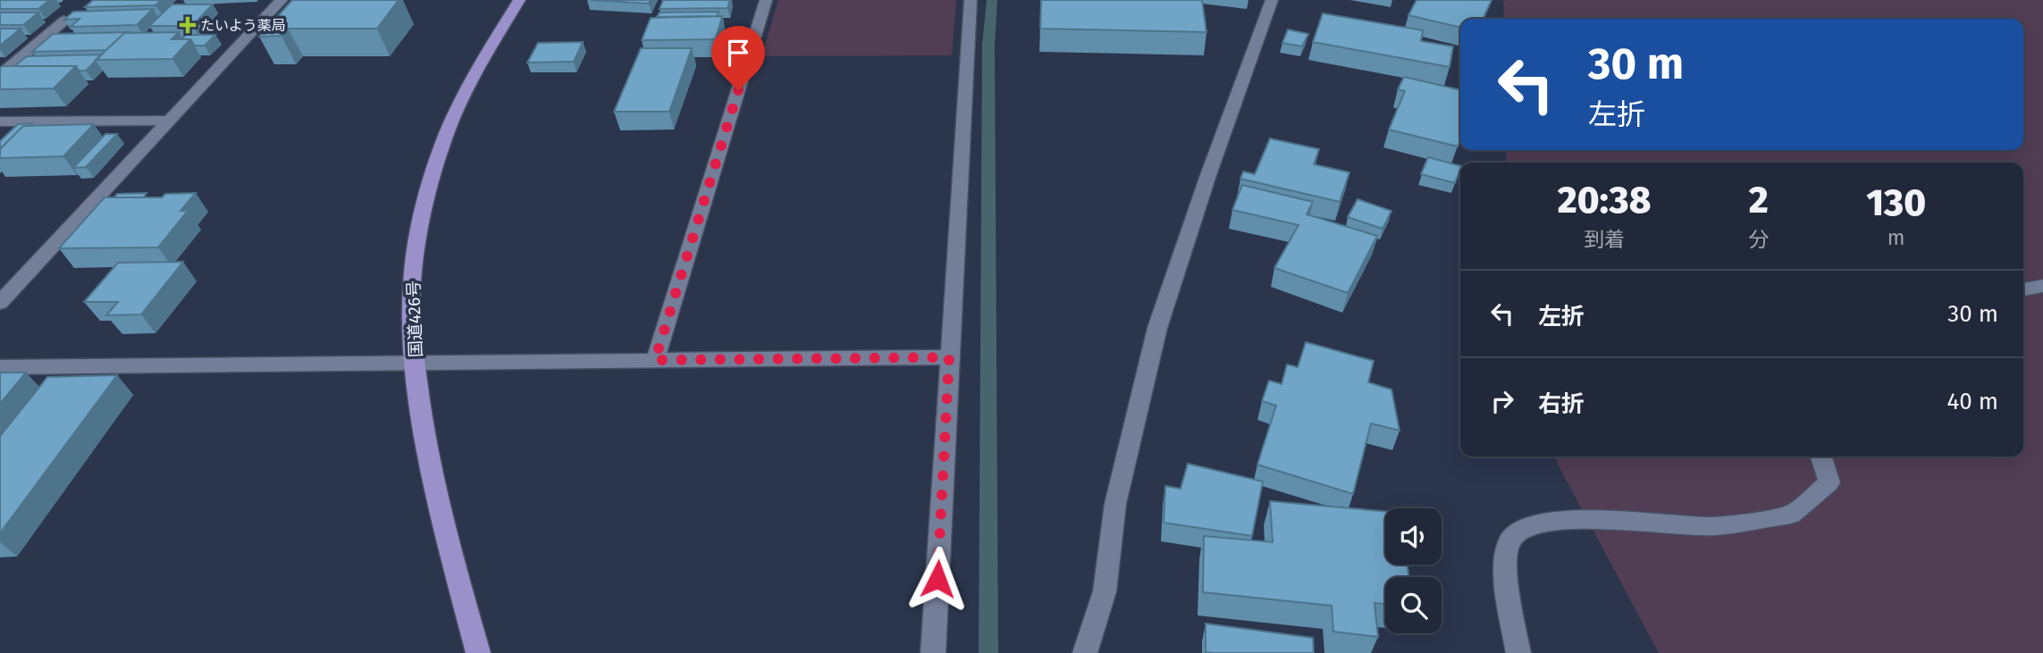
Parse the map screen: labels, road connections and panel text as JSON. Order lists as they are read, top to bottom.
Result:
{
  "streets": {
    "highway": ["国道426号"]
  },
  "places": {
    "health": ["たいよう薬局"]
  },
  "page": {
    "turn": ["30 m", "左折"],
    "eta": [
      "20:38",
      "到着",
      "2",
      "分",
      "130",
      "m"
    ],
    "list": [
      {
        "name": "左折",
        "value": "30 m"
      },
      {
        "name": "右折",
        "value": "40 m"
      }
    ]
  }
}
